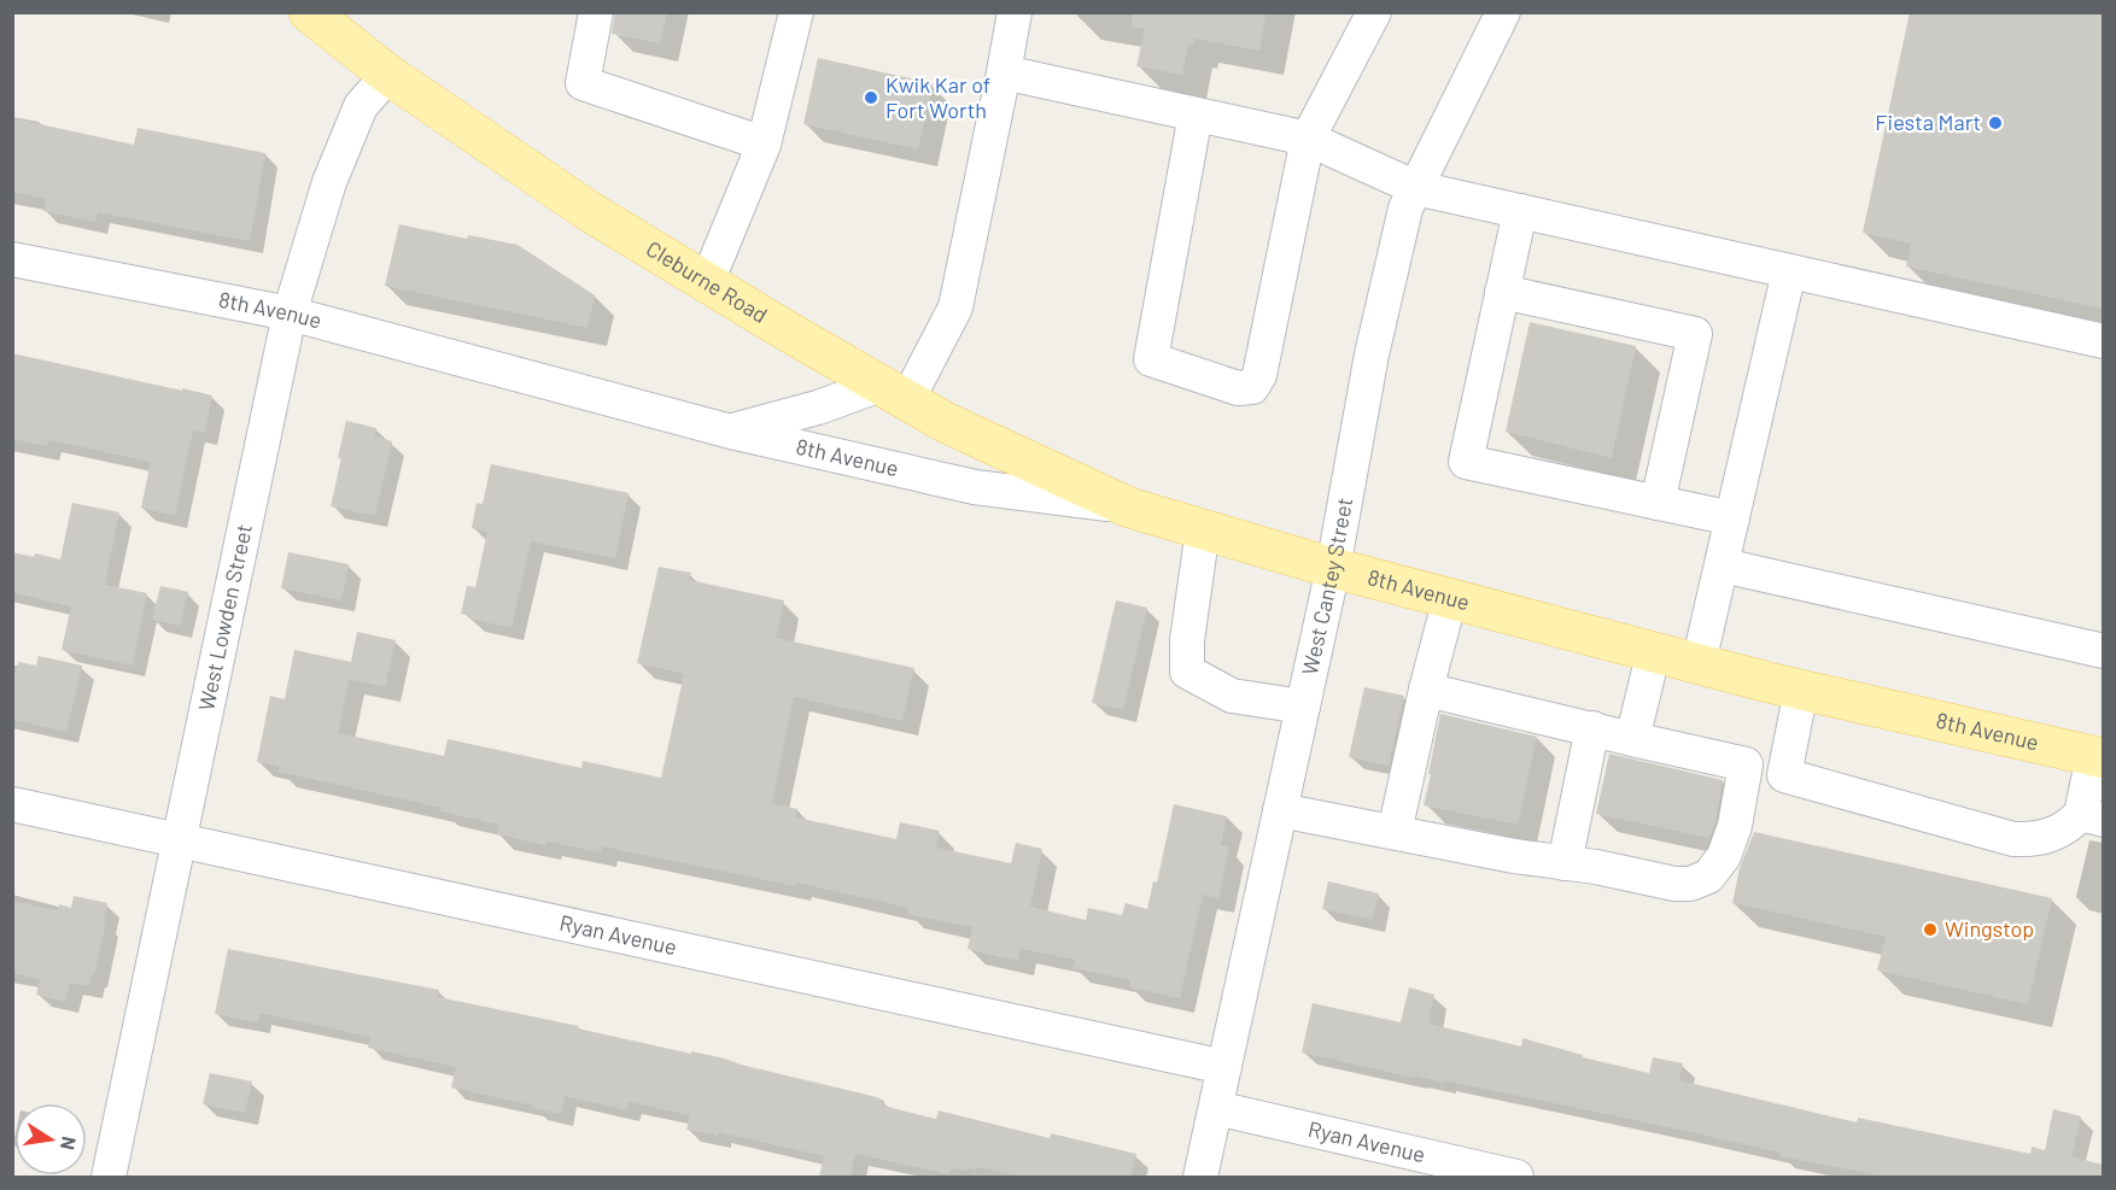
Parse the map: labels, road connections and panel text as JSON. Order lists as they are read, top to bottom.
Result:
{
  "streets": {
    "main road": ["Cleburne Road", "8th Avenue"],
    "street": ["West Cantey Street", "West Lowden Street", "Ryan Avenue"]
  },
  "crossings": [
    ["Cleburne Road", "8th Avenue"],
    ["Cleburne Road", "West Lowden Street"],
    ["8th Avenue", "West Cantey Street"],
    ["8th Avenue", "West Lowden Street"],
    ["West Cantey Street", "Ryan Avenue"],
    ["West Lowden Street", "Ryan Avenue"]
  ],
  "places": ["Kwik Kar of Fort Worth", "Fiesta Mart", "Wingstop"],
  "north": "right"
}
